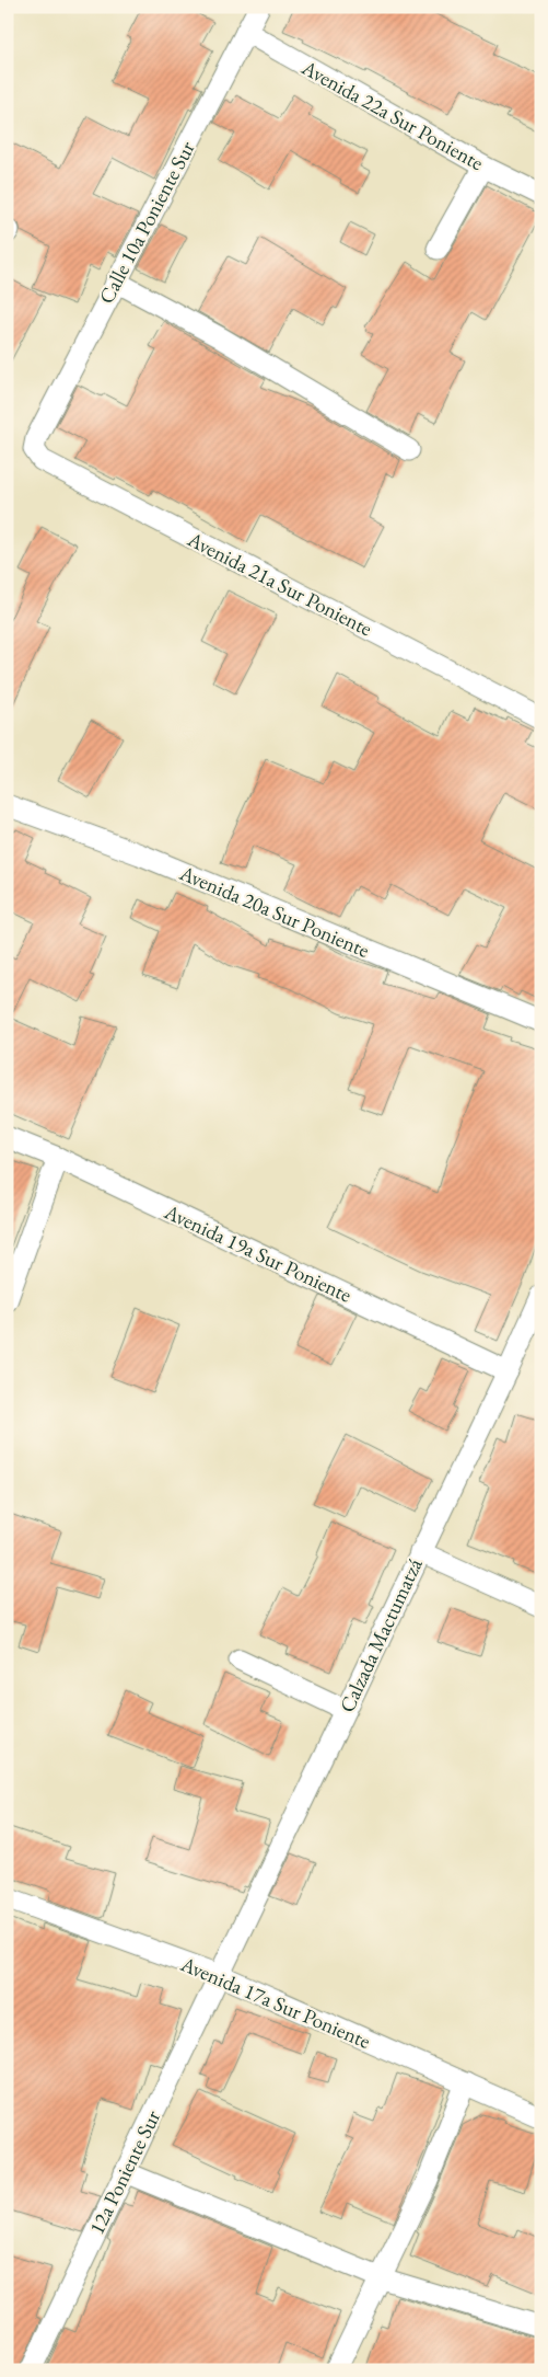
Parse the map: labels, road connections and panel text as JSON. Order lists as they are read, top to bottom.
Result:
{
  "streets": {
    "street": [
      "Avenida 22a Sur Poniente",
      "Calle 10a Poniente Sur",
      "Avenida 21a Sur Poniente",
      "Avenida 20a Sur Poniente",
      "Avenida 19a Sur Poniente",
      "Calzada Mactumatzá",
      "Avenida 17a Sur Poniente",
      "12a Poniente Sur"
    ]
  },
  "crossings": [
    ["Avenida 22a Sur Poniente", "Calle 10a Poniente Sur"],
    ["Calle 10a Poniente Sur", "Avenida 21a Sur Poniente"],
    ["Avenida 19a Sur Poniente", "Calzada Mactumatzá"],
    ["Calzada Mactumatzá", "Avenida 17a Sur Poniente"],
    ["Calzada Mactumatzá", "12a Poniente Sur"],
    ["Avenida 17a Sur Poniente", "12a Poniente Sur"]
  ]
}
